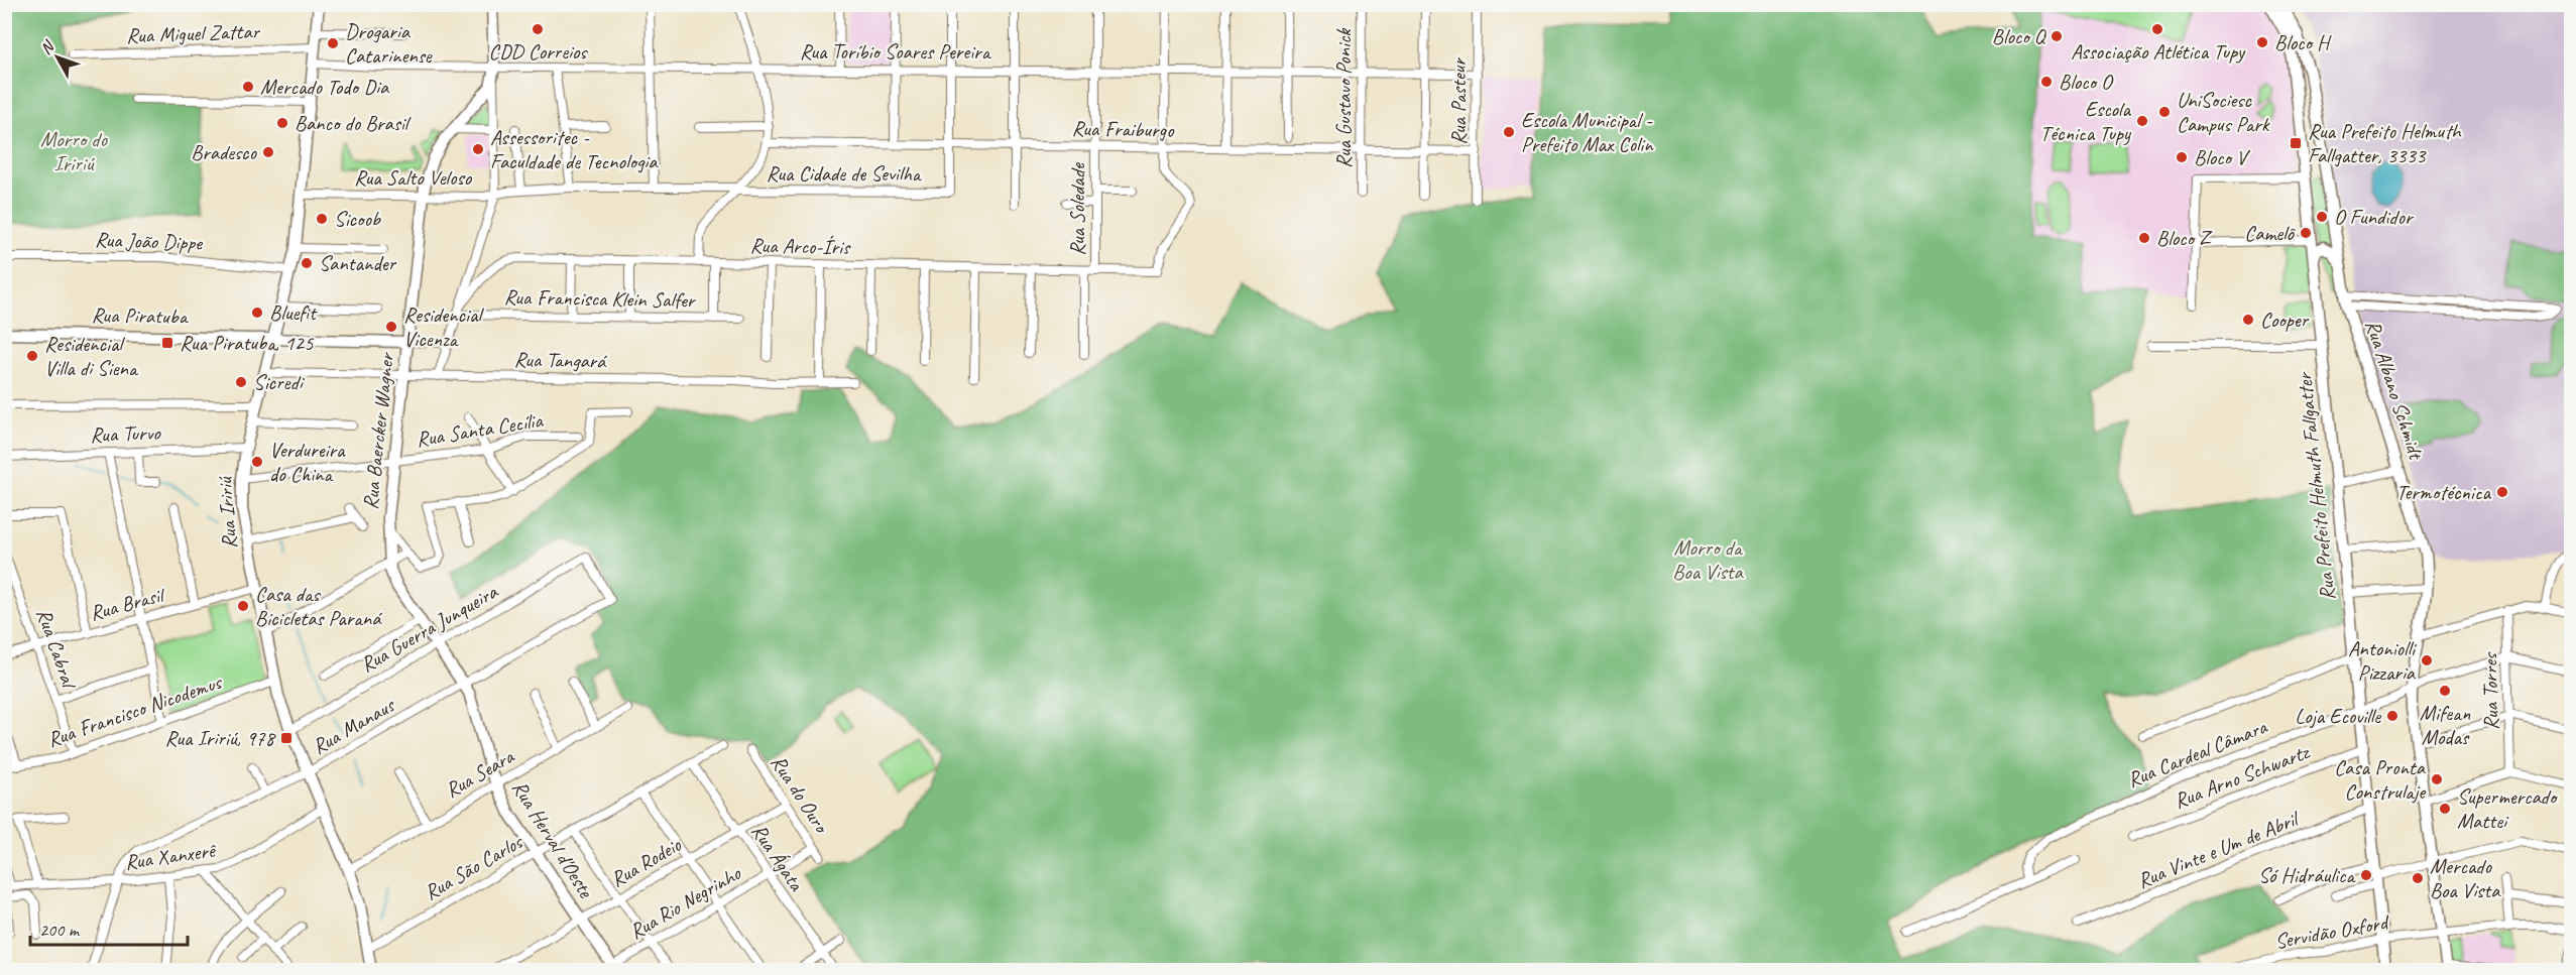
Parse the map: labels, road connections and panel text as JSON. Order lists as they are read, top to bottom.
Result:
{
  "streets": {
    "main road": [
      "Rua Piratuba",
      "Rua Albano Schmidt",
      "Rua Baercker Wagner",
      "Rua Prefeito Helmuth Fallgatter",
      "Rua Iririú",
      "Rua Herval d'Oeste"
    ],
    "street": [
      "Rua Miguel Zattar",
      "Rua Toríbio Soares Pereira",
      "Rua Gustavo Ponick",
      "Rua Pasteur",
      "Rua Fraiburgo",
      "Rua Cidade de Sevilha",
      "Rua Salto Veloso",
      "Rua Soledade",
      "Rua João Dippe",
      "Rua Arco-Íris",
      "Rua Francisca Klein Salfer",
      "Rua Tangará",
      "Rua Santa Cecília",
      "Rua Turvo",
      "Rua Brasil",
      "Rua Guerra Junqueira",
      "Rua Cabral",
      "Rua Torres",
      "Rua Francisco Nicodemus",
      "Rua Manaus",
      "Rua Cardeal Câmara",
      "Rua Seara",
      "Rua Arno Schwartz",
      "Rua do Ouro",
      "Rua Vinte e Um de Abril",
      "Rua Xanxerê",
      "Rua Ágata",
      "Rua Rodeio",
      "Rua São Carlos",
      "Rua Rio Negrinho",
      "Servidão Oxford"
    ]
  },
  "crossings": [
    ["Rua Miguel Zattar", "Rua Iririú"],
    ["Rua Toríbio Soares Pereira", "Rua Gustavo Ponick"],
    ["Rua Toríbio Soares Pereira", "Rua Pasteur"],
    ["Rua Toríbio Soares Pereira", "Rua Soledade"],
    ["Rua Toríbio Soares Pereira", "Rua Iririú"],
    ["Rua Gustavo Ponick", "Rua Fraiburgo"],
    ["Rua Pasteur", "Rua Fraiburgo"],
    ["Rua Fraiburgo", "Rua Cidade de Sevilha"],
    ["Rua Fraiburgo", "Rua Soledade"],
    ["Rua Fraiburgo", "Rua Arco-Íris"],
    ["Rua Cidade de Sevilha", "Rua Salto Veloso"],
    ["Rua Salto Veloso", "Rua Baercker Wagner"],
    ["Rua Salto Veloso", "Rua Iririú"],
    ["Rua Soledade", "Rua Arco-Íris"],
    ["Rua João Dippe", "Rua Iririú"],
    ["Rua Piratuba", "Rua Baercker Wagner"],
    ["Rua Piratuba", "Rua Iririú"],
    ["Rua Tangará", "Rua Baercker Wagner"],
    ["Rua Tangará", "Rua Iririú"],
    ["Rua Albano Schmidt", "Rua Cardeal Câmara"],
    ["Rua Albano Schmidt", "Servidão Oxford"],
    ["Rua Santa Cecília", "Rua Baercker Wagner"],
    ["Rua Santa Cecília", "Rua Iririú"],
    ["Rua Baercker Wagner", "Rua Herval d'Oeste"],
    ["Rua Turvo", "Rua Iririú"],
    ["Rua Prefeito Helmuth Fallgatter", "Rua Cardeal Câmara"],
    ["Rua Prefeito Helmuth Fallgatter", "Rua Arno Schwartz"],
    ["Rua Prefeito Helmuth Fallgatter", "Rua Vinte e Um de Abril"],
    ["Rua Prefeito Helmuth Fallgatter", "Servidão Oxford"],
    ["Rua Iririú", "Rua Brasil"],
    ["Rua Iririú", "Rua Guerra Junqueira"],
    ["Rua Iririú", "Rua Francisco Nicodemus"],
    ["Rua Iririú", "Rua Manaus"],
    ["Rua Iririú", "Rua Seara"],
    ["Rua Iririú", "Rua Xanxerê"],
    ["Rua Iririú", "Rua São Carlos"],
    ["Rua Brasil", "Rua Cabral"],
    ["Rua Guerra Junqueira", "Rua Manaus"],
    ["Rua Guerra Junqueira", "Rua Herval d'Oeste"],
    ["Rua Cabral", "Rua Francisco Nicodemus"],
    ["Rua Torres", "Rua Cardeal Câmara"],
    ["Rua Manaus", "Rua Herval d'Oeste"],
    ["Rua Manaus", "Rua Xanxerê"],
    ["Rua Seara", "Rua Herval d'Oeste"],
    ["Rua do Ouro", "Rua Rodeio"],
    ["Rua do Ouro", "Rua Rio Negrinho"],
    ["Rua Herval d'Oeste", "Rua Rodeio"],
    ["Rua Herval d'Oeste", "Rua São Carlos"],
    ["Rua Herval d'Oeste", "Rua Rio Negrinho"],
    ["Rua Ágata", "Rua Rodeio"],
    ["Rua Ágata", "Rua São Carlos"],
    ["Rua Ágata", "Rua Rio Negrinho"]
  ],
  "parks": ["Morro do Iririú", "Morro da Boa Vista"],
  "places": {
    "other": [
      "CDD Correios",
      "Associação Atlética Tupy",
      "Bloco Q",
      "Bloco H",
      "Drogaria Catarinense",
      "Bloco O",
      "Mercado Todo Dia",
      "UniSociesc Campus Park",
      "Escola Técnica Tupy",
      "Banco do Brasil",
      "Escola Municipal - Prefeito Max Colin",
      "Assessoritec - Faculdade de Tecnologia",
      "Bradesco",
      "Bloco V",
      "O Fundidor",
      "Sicoob",
      "Camelô",
      "Bloco Z",
      "Santander",
      "Bluefit",
      "Cooper",
      "Residencial Vicenza",
      "Residencial Villa di Siena",
      "Sicredi",
      "Verdureira do China",
      "Termotécnica",
      "Casa das Bicicletas Paraná",
      "Antoniolli Pizzaria",
      "Mifean Modas",
      "Loja Ecoville",
      "Casa Pronta Construlaje",
      "Supermercado Mattei",
      "Só Hidráulica",
      "Mercado Boa Vista"
    ],
    "transit": ["Rua Prefeito Helmuth Fallgatter, 3333", "Rua Piratuba, 125", "Rua Iririú, 978"]
  },
  "scale_bar": "200 m",
  "north": "top left"
}
